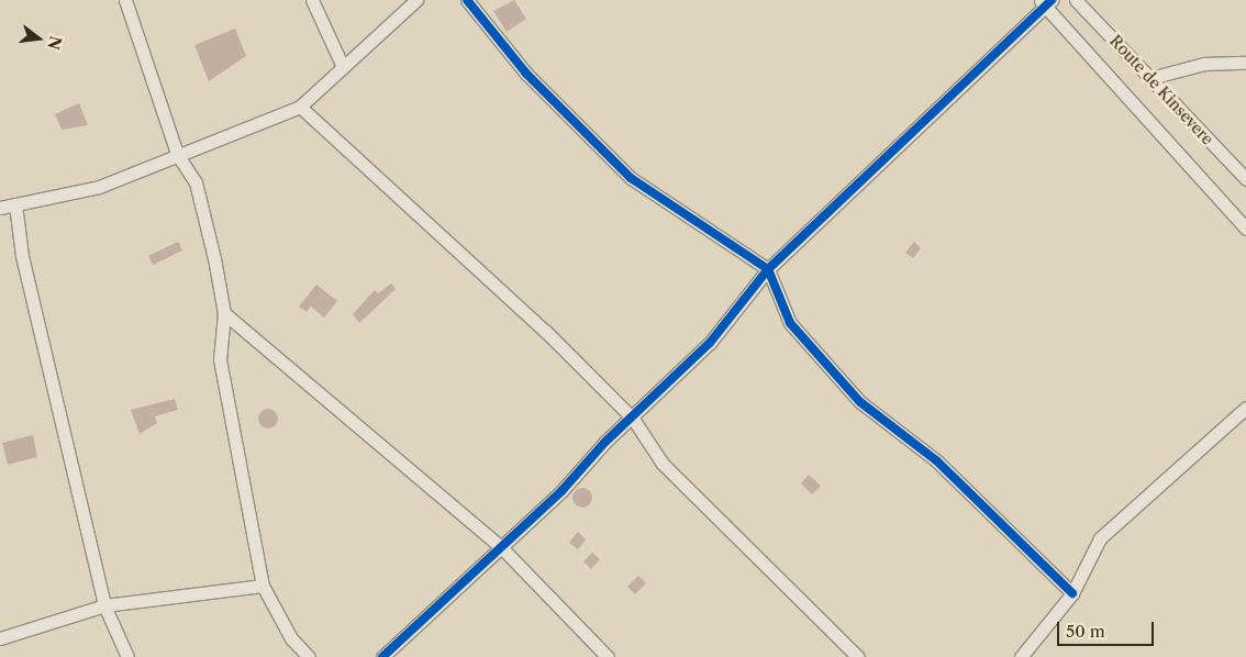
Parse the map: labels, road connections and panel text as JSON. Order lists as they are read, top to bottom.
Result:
{
  "streets": {
    "street": ["Route de Kinsevere"]
  },
  "scale_bar": "50 m",
  "north": "right"
}
